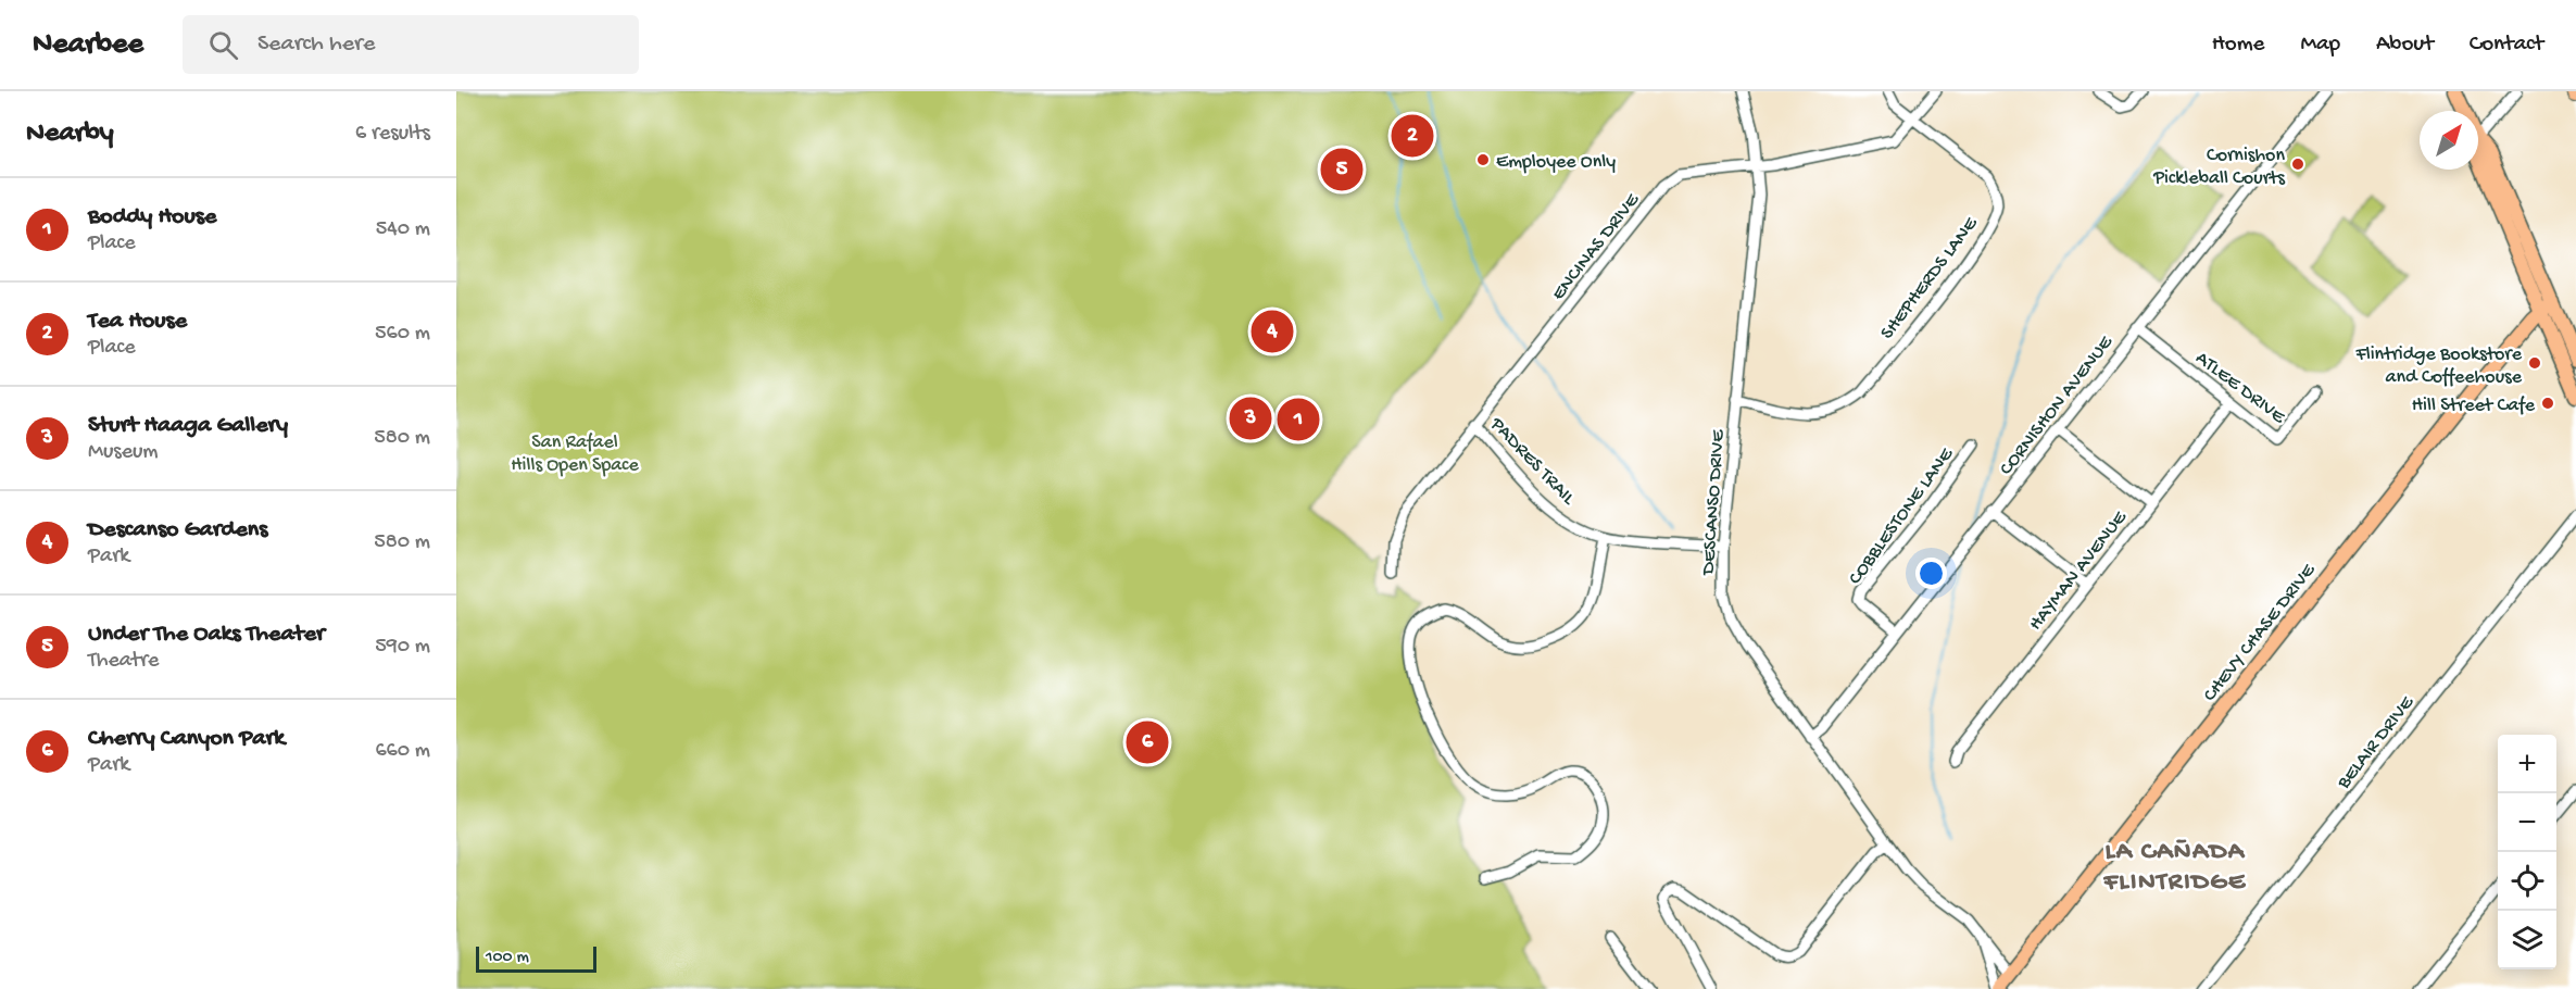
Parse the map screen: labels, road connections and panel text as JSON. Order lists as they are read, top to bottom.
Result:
{
  "streets": {
    "main road": ["CHEVY CHASE DRIVE"],
    "street": [
      "ENCINAS DRIVE",
      "SHEPHERDS LANE",
      "ATLEE DRIVE",
      "CORNISHON AVENUE",
      "PADRES TRAIL",
      "DESCANSO DRIVE",
      "COBBLESTONE LANE",
      "HAYMAN AVENUE",
      "BELAIR DRIVE"
    ]
  },
  "crossings": [
    ["ENCINAS DRIVE", "SHEPHERDS LANE"],
    ["ENCINAS DRIVE", "PADRES TRAIL"],
    ["ENCINAS DRIVE", "DESCANSO DRIVE"],
    ["SHEPHERDS LANE", "DESCANSO DRIVE"],
    ["ATLEE DRIVE", "CORNISHON AVENUE"],
    ["ATLEE DRIVE", "HAYMAN AVENUE"],
    ["CORNISHON AVENUE", "DESCANSO DRIVE"],
    ["CORNISHON AVENUE", "COBBLESTONE LANE"],
    ["PADRES TRAIL", "DESCANSO DRIVE"],
    ["DESCANSO DRIVE", "CHEVY CHASE DRIVE"]
  ],
  "districts": ["LA CAÑADA FLINTRIDGE"],
  "parks": ["San Rafael Hills Open Space"],
  "places": [
    "Employee Only",
    "Cornishon Pickleball Courts",
    "Flintridge Bookstore and Coffeehouse",
    "Hill Street Cafe"
  ],
  "scale_bar": "100 m",
  "north": "top right",
  "page": {
    "header": "Nearbee",
    "search": "Search here",
    "nav": [
      "Home",
      "Map",
      "About",
      "Contact"
    ],
    "heading": ["Nearby", "6 results"],
    "pins": [
      "2",
      "5",
      "4",
      "3",
      "1",
      "6"
    ],
    "list": [
      {
        "mark": "1",
        "name": "Boddy House",
        "note": "Place",
        "value": "540 m"
      },
      {
        "mark": "2",
        "name": "Tea House",
        "note": "Place",
        "value": "560 m"
      },
      {
        "mark": "3",
        "name": "Sturt Haaga Gallery",
        "note": "Museum",
        "value": "580 m"
      },
      {
        "mark": "4",
        "name": "Descanso Gardens",
        "note": "Park",
        "value": "580 m"
      },
      {
        "mark": "5",
        "name": "Under The Oaks Theater",
        "note": "Theatre",
        "value": "590 m"
      },
      {
        "mark": "6",
        "name": "Cherry Canyon Park",
        "note": "Park",
        "value": "660 m"
      }
    ],
    "map_buttons": ["+", "−"],
    "scale": "100 m"
  }
}
